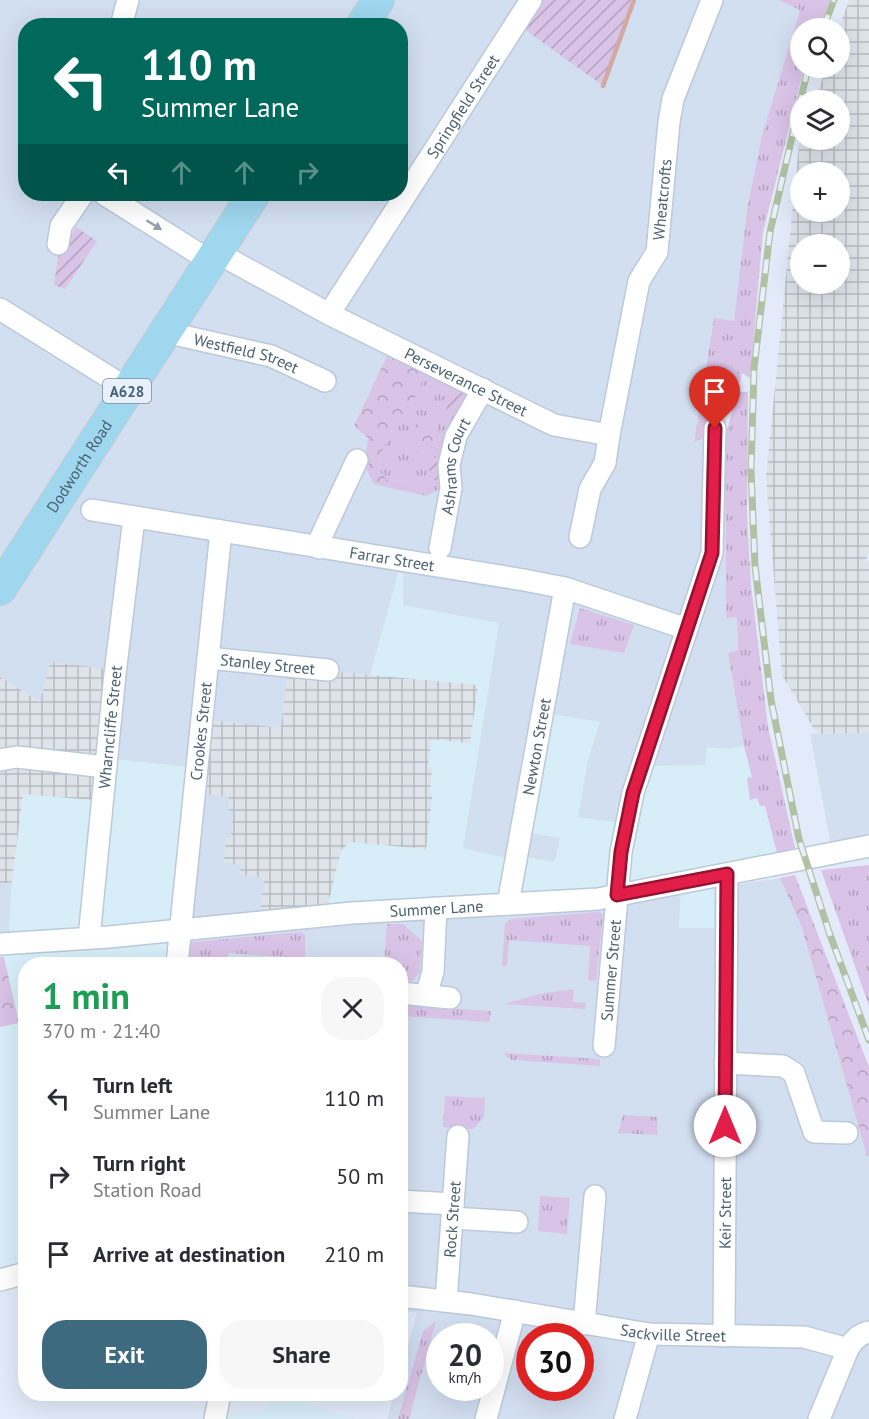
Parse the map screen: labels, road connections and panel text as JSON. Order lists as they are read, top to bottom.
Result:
{
  "streets": {
    "highway": ["A628", "Dodworth Road"],
    "street": [
      "Springfield Street",
      "Wheatcrofts",
      "Westfield Street",
      "Perseverance Street",
      "Ashrams Court",
      "Farrar Street",
      "Stanley Street",
      "Wharncliffe Street",
      "Crookes Street",
      "Newton Street",
      "Summer Lane",
      "Summer Street",
      "Keir Street",
      "Rock Street",
      "Sackville Street"
    ]
  },
  "crossings": [
    ["Springfield Street", "Perseverance Street"],
    ["Wheatcrofts", "Perseverance Street"],
    ["Westfield Street", "Dodworth Road"],
    ["Perseverance Street", "Ashrams Court"],
    ["Farrar Street", "Wharncliffe Street"],
    ["Farrar Street", "Crookes Street"],
    ["Farrar Street", "Newton Street"],
    ["Farrar Street", "Summer Street"],
    ["Stanley Street", "Crookes Street"],
    ["Wharncliffe Street", "Summer Lane"],
    ["Crookes Street", "Summer Lane"],
    ["Newton Street", "Summer Lane"],
    ["Summer Lane", "Summer Street"],
    ["Summer Lane", "Keir Street"],
    ["Keir Street", "Sackville Street"],
    ["Rock Street", "Sackville Street"]
  ],
  "page": {
    "map_buttons": ["+", "−"],
    "turn": ["110 m", "Summer Lane"],
    "heading": ["1 min", "370 m · 21:40"],
    "list": [
      {
        "name": "Turn left",
        "note": "Summer Lane",
        "value": "110 m"
      },
      {
        "name": "Turn right",
        "note": "Station Road",
        "value": "50 m"
      },
      {
        "name": "Arrive at destination",
        "value": "210 m"
      }
    ],
    "buttons": ["Exit", "Share"],
    "speed": "20 km/h",
    "limit": "30"
  }
}
